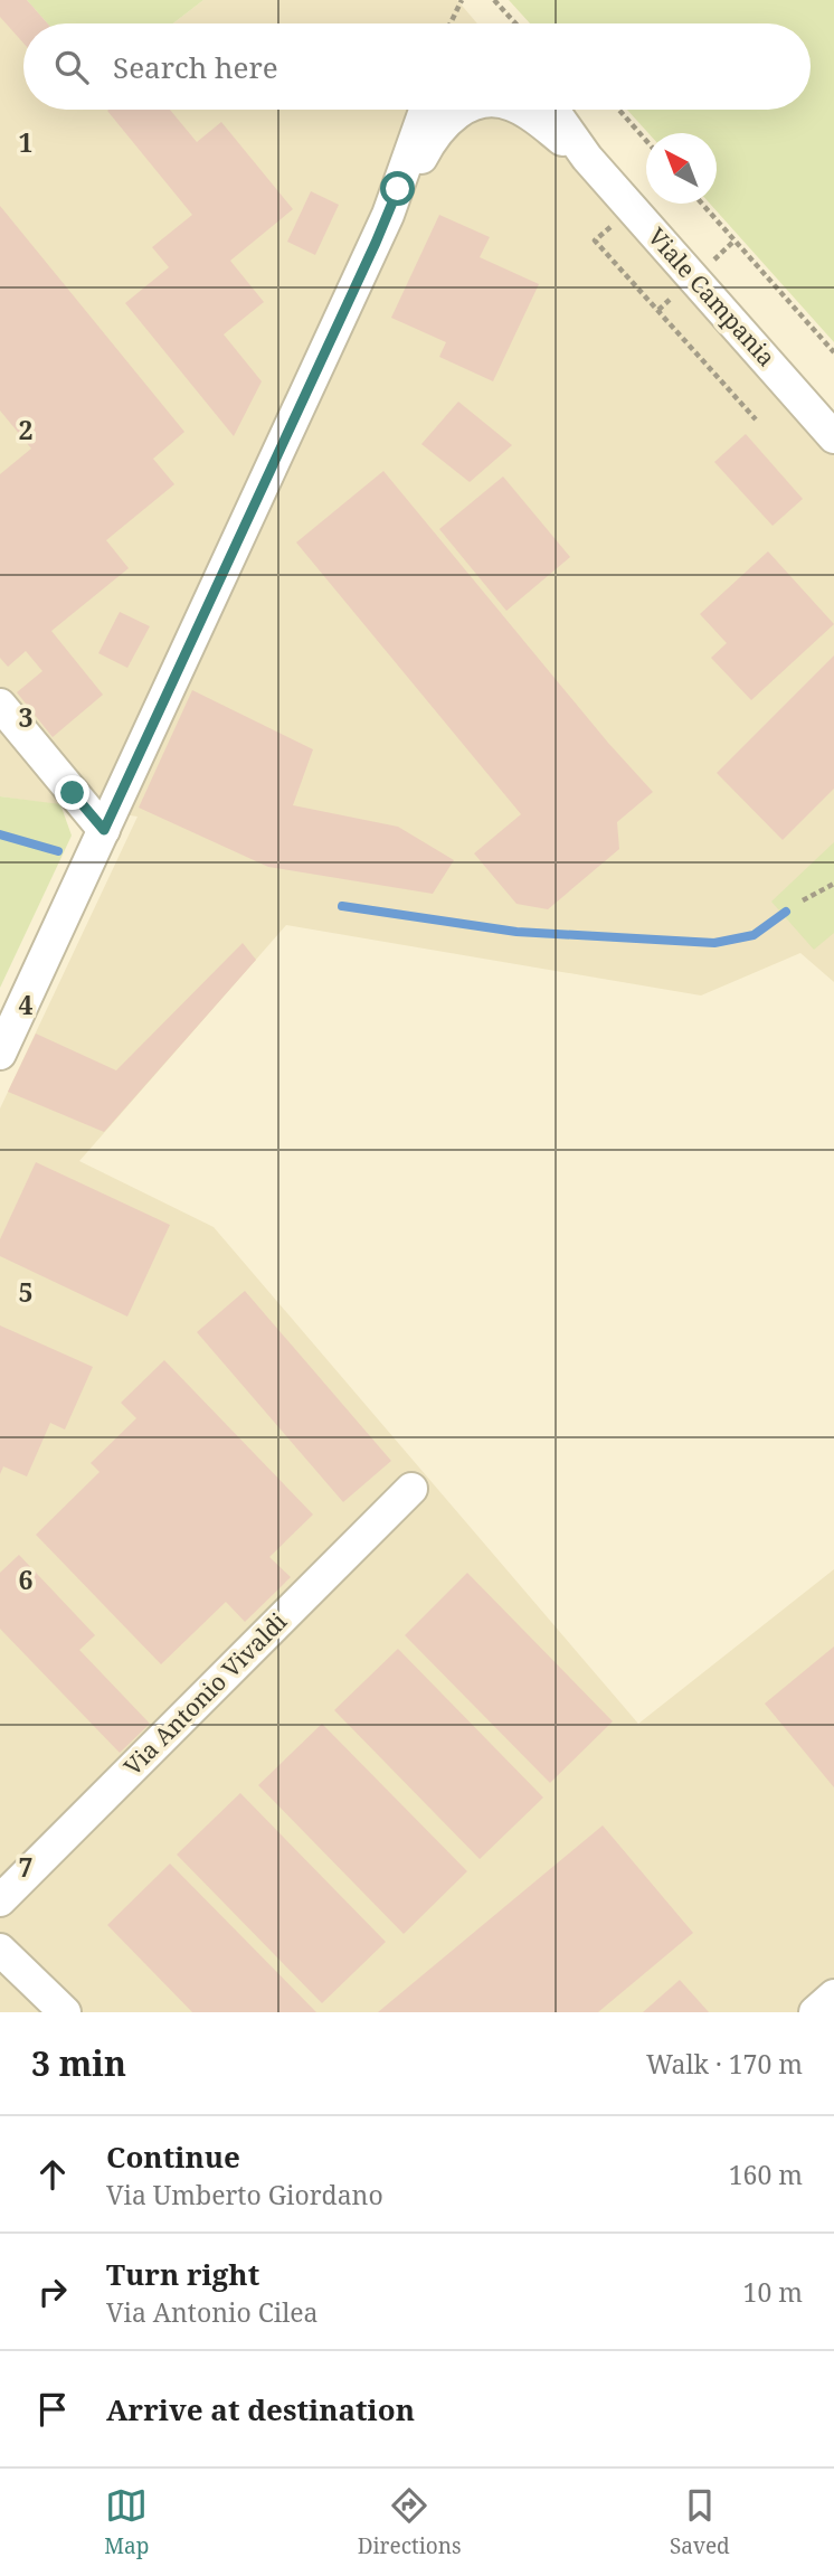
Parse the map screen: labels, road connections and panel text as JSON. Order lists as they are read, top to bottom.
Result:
{
  "streets": {
    "street": ["Viale Campania", "Via Antonio Vivaldi"]
  },
  "north": "top left",
  "page": {
    "search": "Search here",
    "heading": ["3 min", "Walk · 170 m"],
    "list": [
      ["Continue", "Via Umberto Giordano", "160 m"],
      ["Turn right", "Via Antonio Cilea", "10 m"],
      "Arrive at destination"
    ],
    "nav": ["Map", "Directions", "Saved"]
  },
  "grid": {
    "rows": [
      "1",
      "2",
      "3",
      "4",
      "5",
      "6",
      "7"
    ]
  }
}
